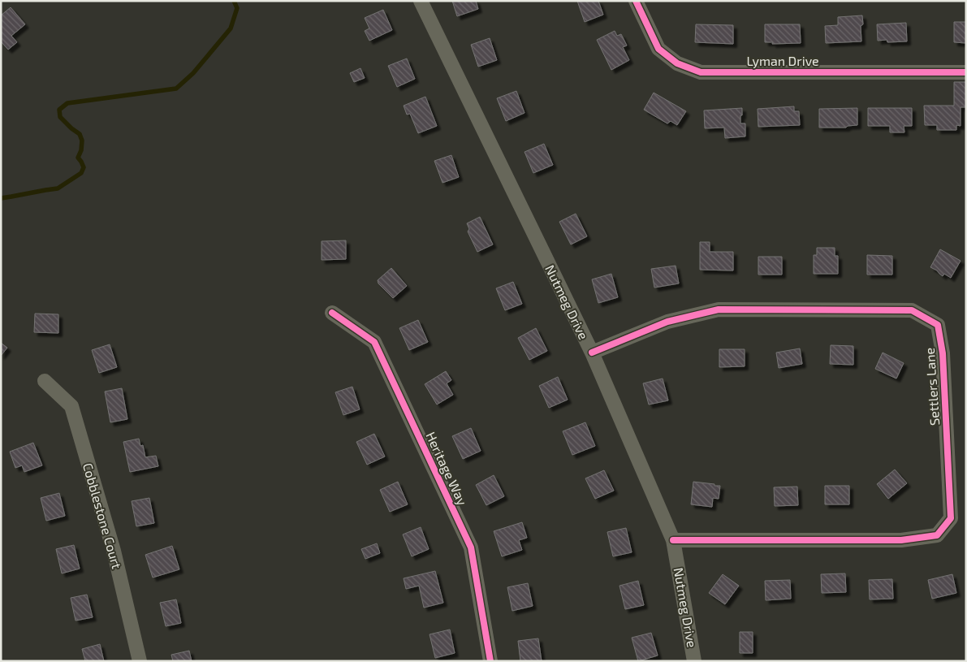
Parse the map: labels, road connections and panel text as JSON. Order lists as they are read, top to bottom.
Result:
{
  "streets": {
    "street": [
      "Lyman Drive",
      "Nutmeg Drive",
      "Settlers Lane",
      "Heritage Way",
      "Cobblestone Court"
    ]
  },
  "crossings": [
    ["Nutmeg Drive", "Settlers Lane"]
  ]
}
